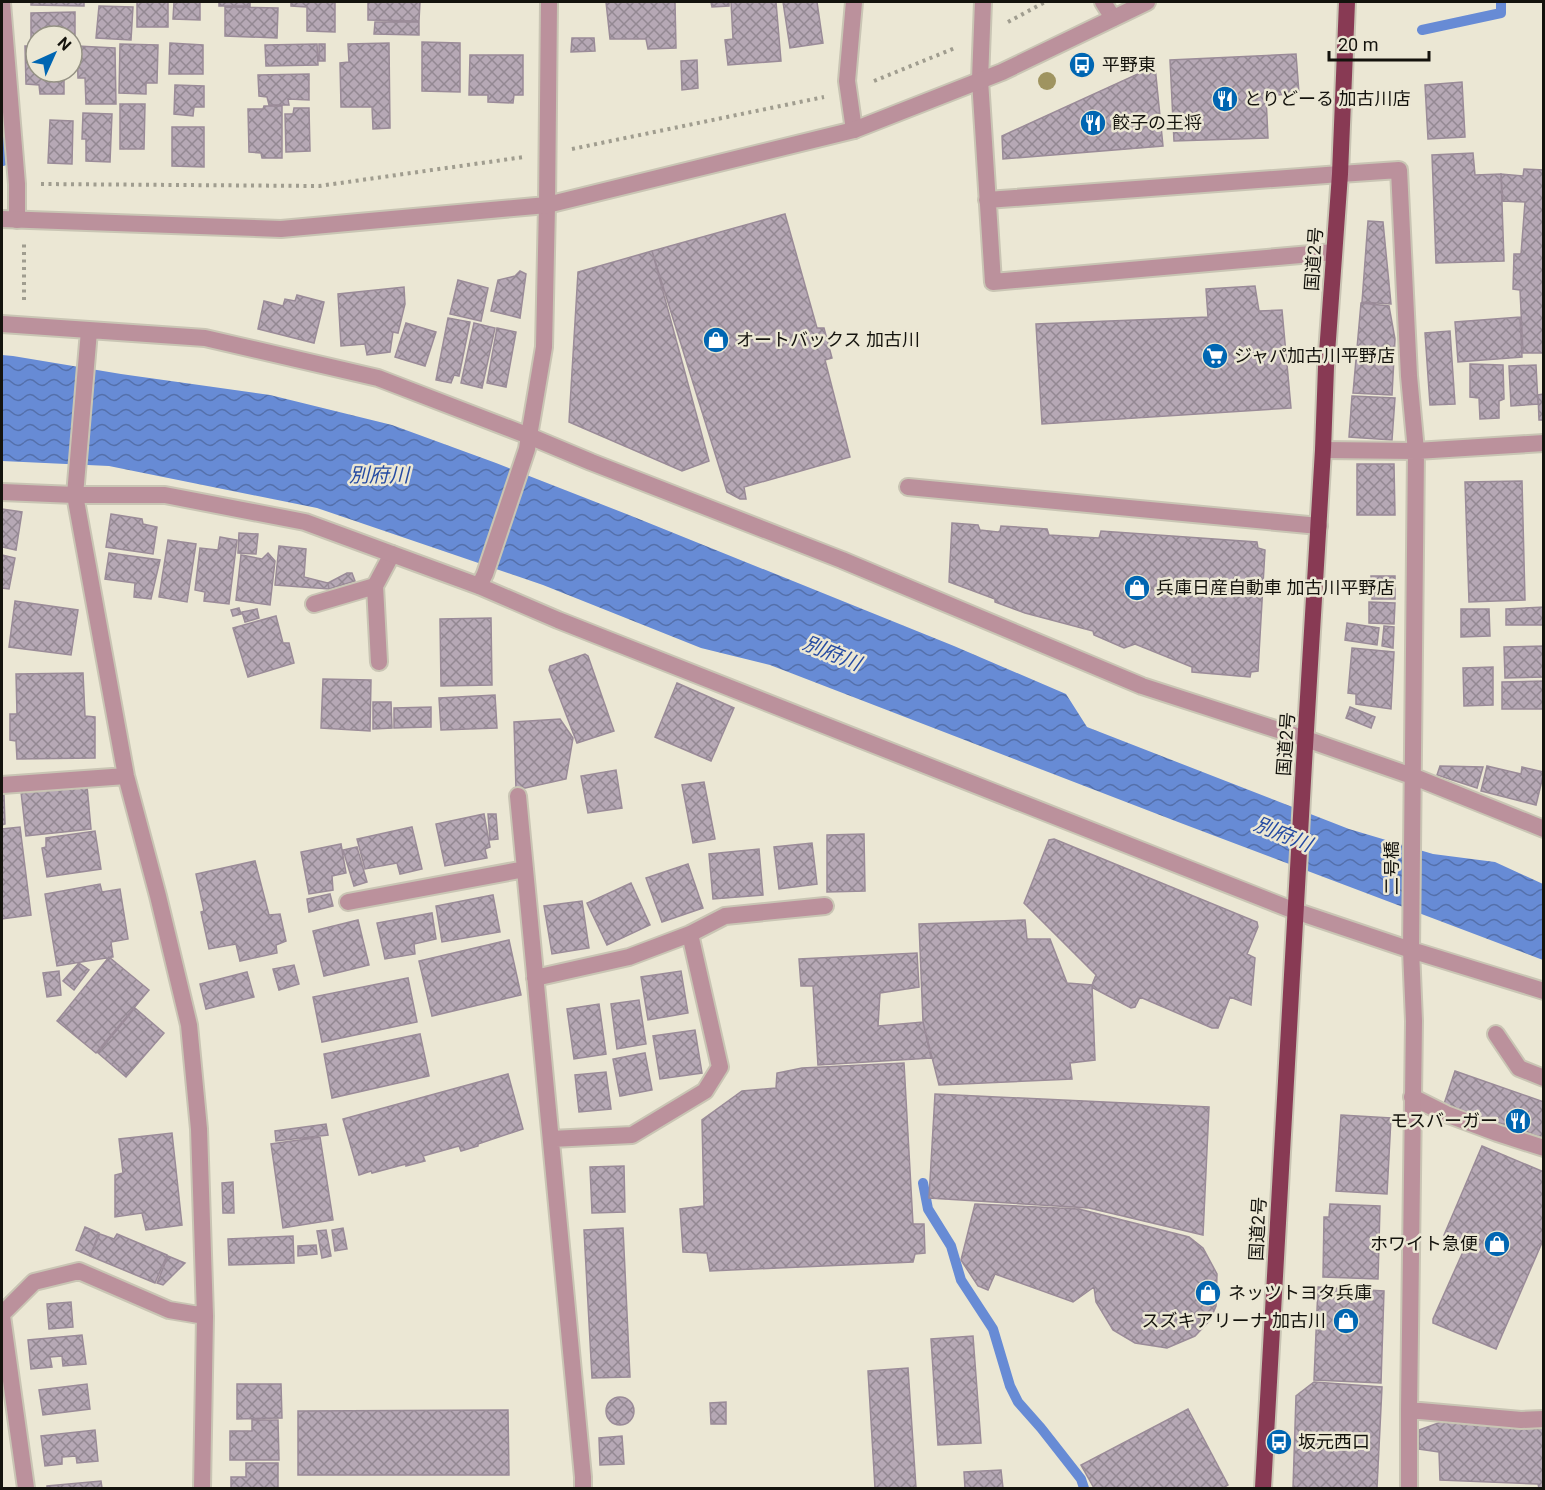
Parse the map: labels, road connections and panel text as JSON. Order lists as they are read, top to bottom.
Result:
{
  "streets": {
    "highway": ["国道2号"],
    "street": ["二号橋"]
  },
  "crossings": [
    ["国道2号", "二号橋"]
  ],
  "water": ["別府川"],
  "places": {
    "bus stop": ["平野東", "坂元西口"],
    "restaurant": ["とりどーる 加古川店", "餃子の王将", "モスバーガー"],
    "shop": [
      "オートバックス 加古川",
      "兵庫日産自動車 加古川平野店",
      "ホワイト急便",
      "ネッツトヨタ兵庫",
      "スズキアリーナ 加古川"
    ],
    "supermarket": ["ジャパ加古川平野店"]
  },
  "scale_bar": "20 m",
  "north": "top right"
}
